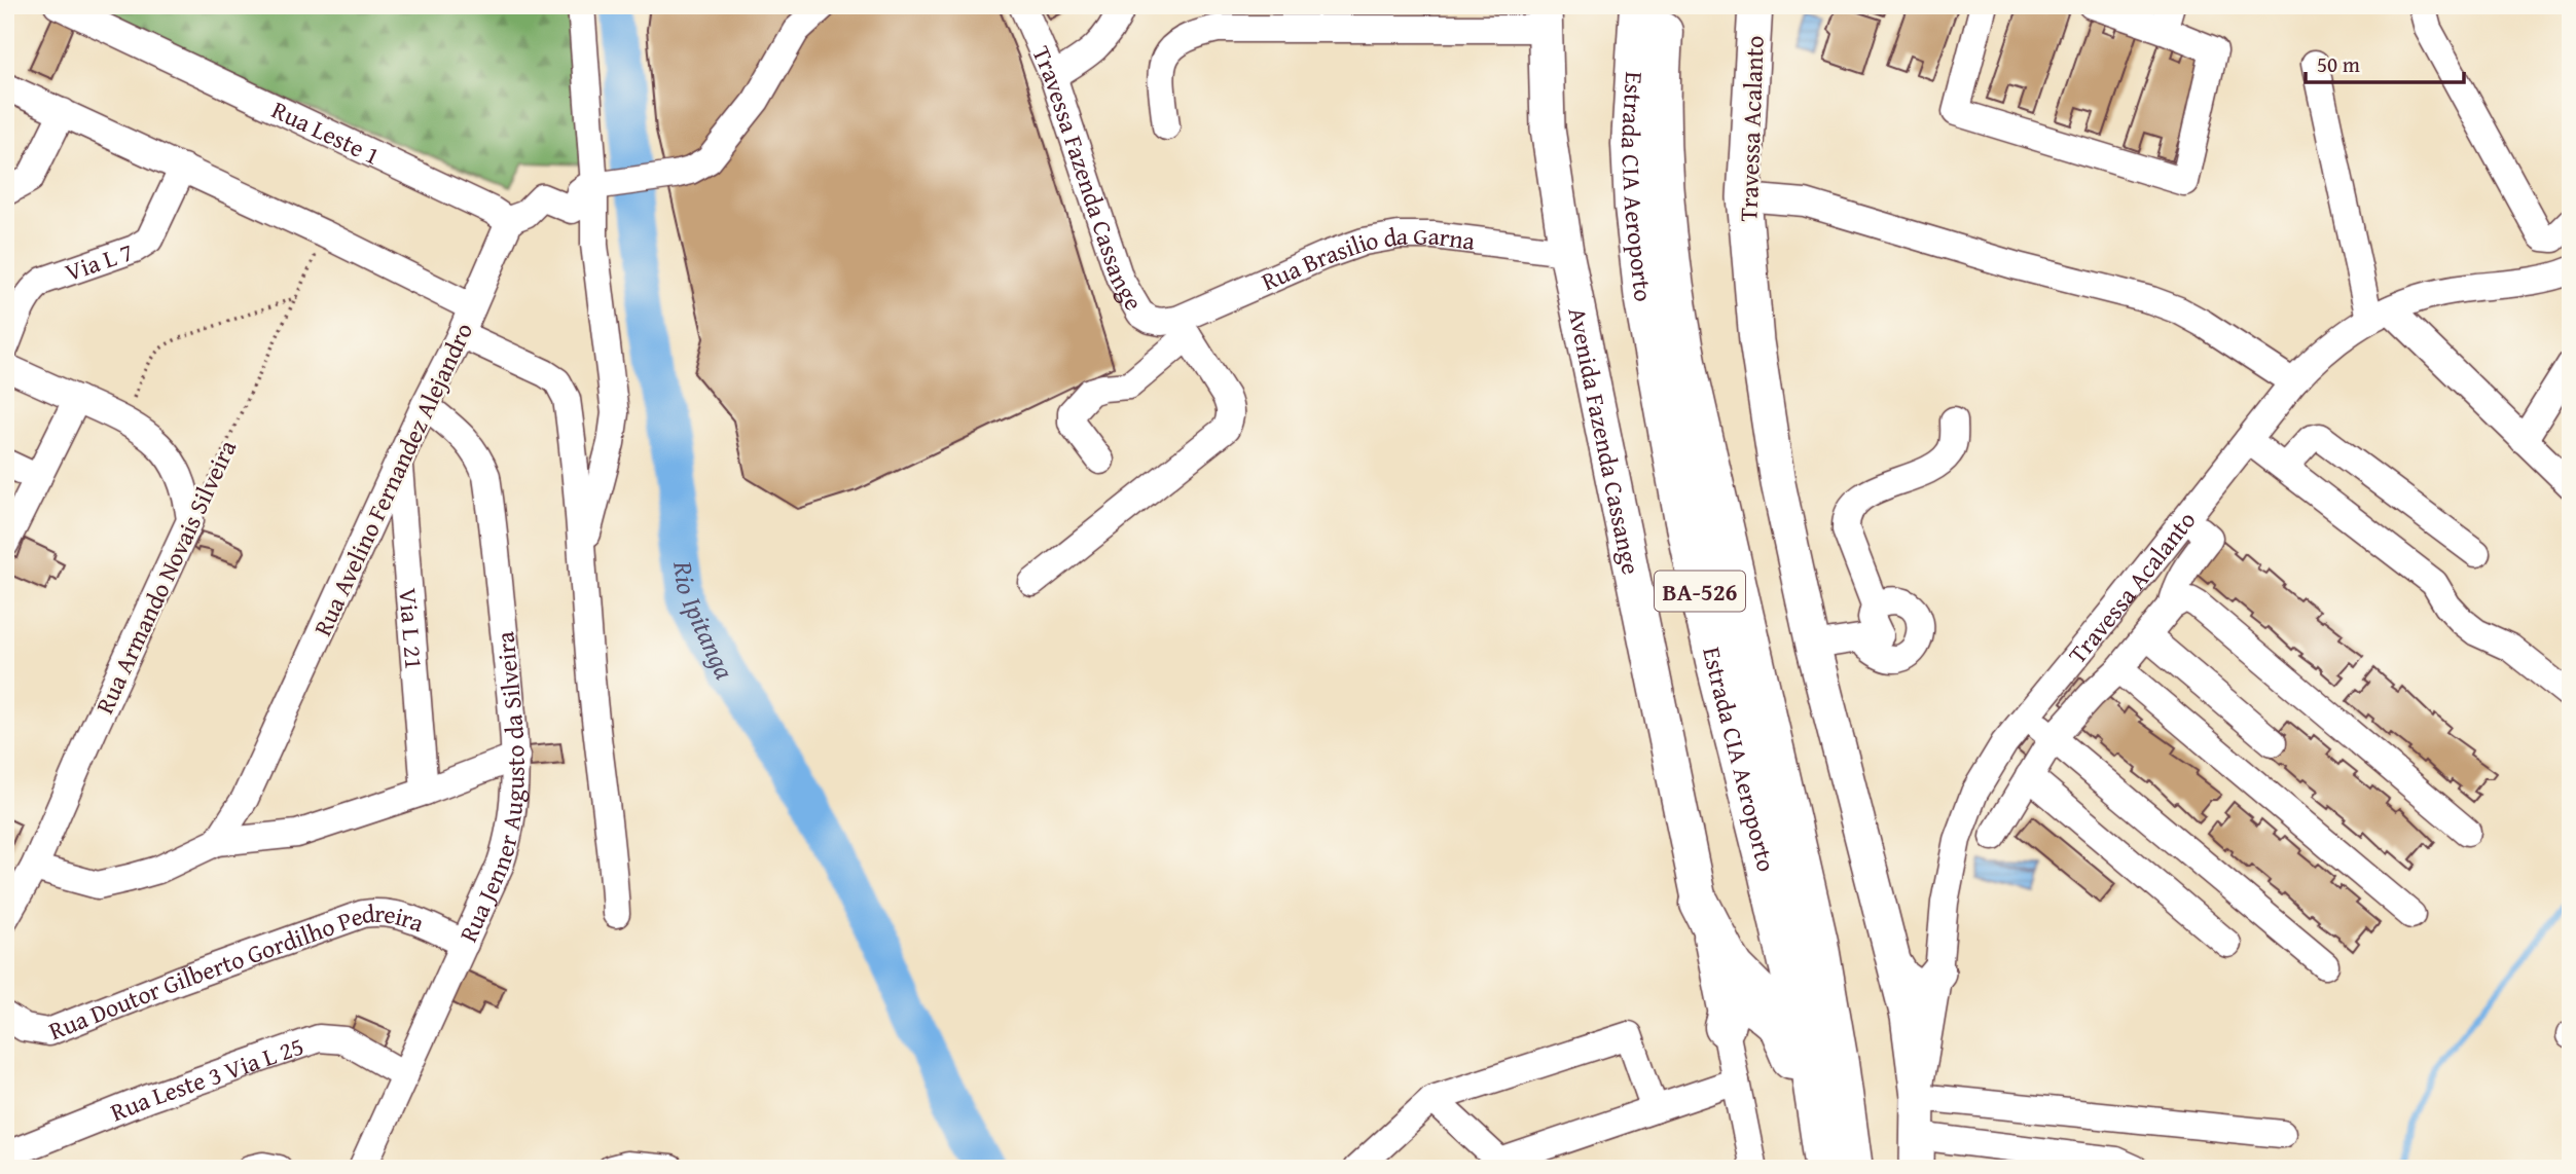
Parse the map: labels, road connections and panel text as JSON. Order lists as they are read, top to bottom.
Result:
{
  "streets": {
    "highway": ["Estrada CIA Aeroporto", "BA-526"],
    "main road": ["Travessa Acalanto", "Avenida Fazenda Cassange"],
    "street": [
      "Rua Leste 1",
      "Travessa Fazenda Cassange",
      "Via L 7",
      "Rua Brasilio da Garna",
      "Rua Avelino Fernandez Alejandro",
      "Rua Armando Novais Silveira",
      "Via L 21",
      "Rua Jenner Augusto da Silveira",
      "Rua Doutor Gilberto Gordilho Pedreira",
      "Rua Leste 3 Via L 25"
    ]
  },
  "crossings": [
    ["Travessa Fazenda Cassange", "Rua Brasilio da Garna"],
    ["Via L 7", "Rua Avelino Fernandez Alejandro"],
    ["Rua Brasilio da Garna", "Avenida Fazenda Cassange"],
    ["Rua Avelino Fernandez Alejandro", "Rua Armando Novais Silveira"],
    ["Rua Avelino Fernandez Alejandro", "Via L 21"],
    ["Rua Avelino Fernandez Alejandro", "Rua Jenner Augusto da Silveira"],
    ["Rua Jenner Augusto da Silveira", "Rua Doutor Gilberto Gordilho Pedreira"],
    ["Rua Jenner Augusto da Silveira", "Rua Leste 3 Via L 25"]
  ],
  "water": ["Rio Ipitanga"],
  "scale_bar": "50 m"
}
